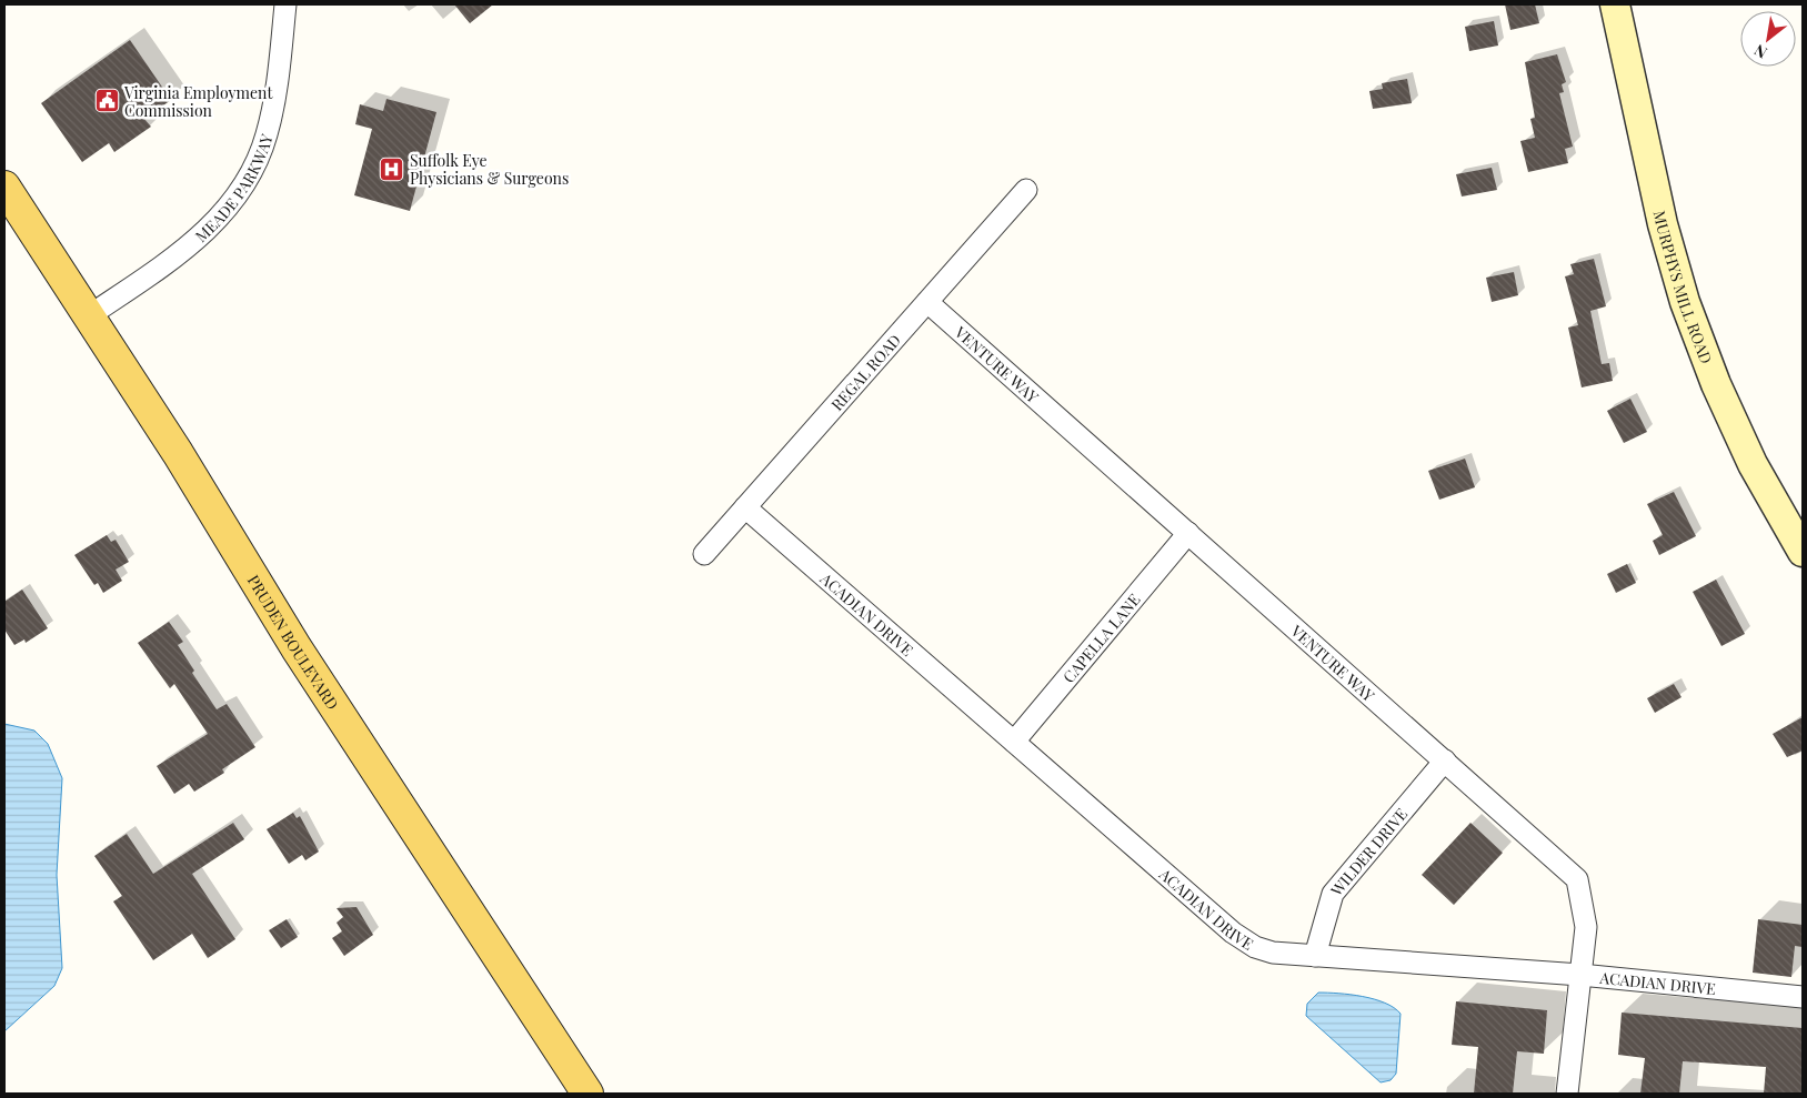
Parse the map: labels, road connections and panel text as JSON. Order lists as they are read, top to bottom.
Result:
{
  "streets": {
    "main road": ["PRUDEN BOULEVARD"],
    "street": [
      "MEADE PARKWAY",
      "MURPHYS MILL ROAD",
      "VENTURE WAY",
      "REGAL ROAD",
      "ACADIAN DRIVE",
      "CAPELLA LANE",
      "WILDER DRIVE"
    ]
  },
  "crossings": [
    ["MEADE PARKWAY", "PRUDEN BOULEVARD"],
    ["VENTURE WAY", "REGAL ROAD"],
    ["VENTURE WAY", "ACADIAN DRIVE"],
    ["VENTURE WAY", "CAPELLA LANE"],
    ["VENTURE WAY", "WILDER DRIVE"],
    ["REGAL ROAD", "ACADIAN DRIVE"],
    ["ACADIAN DRIVE", "CAPELLA LANE"],
    ["ACADIAN DRIVE", "WILDER DRIVE"]
  ],
  "places": {
    "public building": ["Virginia Employment Commission"],
    "hospital": ["Suffolk Eye Physicians & Surgeons"]
  },
  "north": "bottom left"
}
